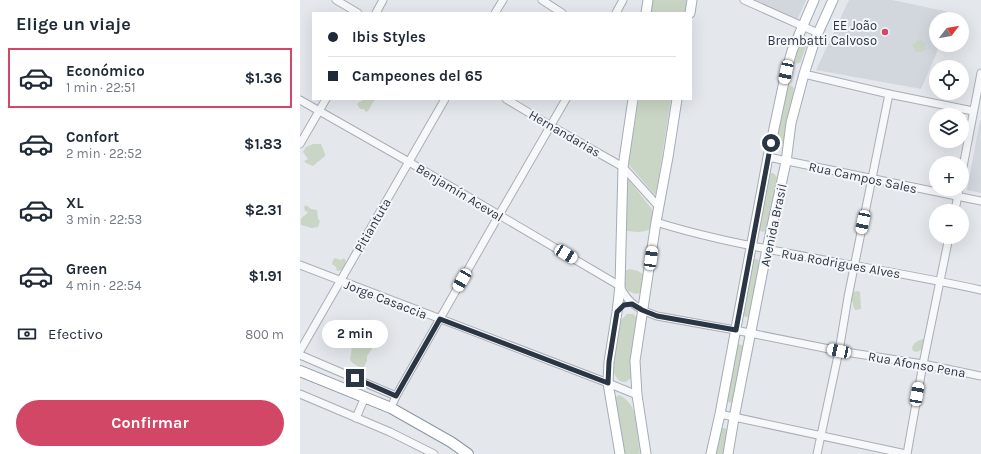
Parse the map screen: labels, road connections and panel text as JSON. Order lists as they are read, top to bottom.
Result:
{
  "streets": {
    "main road": ["Avenida Brasil"],
    "street": [
      "Hernandarias",
      "Rua Campos Sales",
      "Benjamín Aceval",
      "Pitiantuta",
      "Rua Rodrigues Alves",
      "Jorge Casaccia",
      "Rua Afonso Pena"
    ]
  },
  "crossings": [
    ["Rua Campos Sales", "Avenida Brasil"],
    ["Benjamín Aceval", "Pitiantuta"],
    ["Pitiantuta", "Jorge Casaccia"],
    ["Avenida Brasil", "Rua Rodrigues Alves"],
    ["Avenida Brasil", "Rua Afonso Pena"]
  ],
  "places": ["EE João Brembatti Calvoso"],
  "north": "top right",
  "page": {
    "heading": "Elige un viaje",
    "map_buttons": ["+", "−"],
    "banner": ["Ibis Styles", "Campeones del 65"],
    "list": [
      {
        "name": "Económico",
        "note": "1 min · 22:51",
        "value": "$1.36"
      },
      {
        "name": "Confort",
        "note": "2 min · 22:52",
        "value": "$1.83"
      },
      {
        "name": "XL",
        "note": "3 min · 22:53",
        "value": "$2.31"
      },
      {
        "name": "Green",
        "note": "4 min · 22:54",
        "value": "$1.91"
      }
    ],
    "pay": ["Efectivo", "800 m"],
    "bubble": "2 min",
    "buttons": "Confirmar"
  }
}
